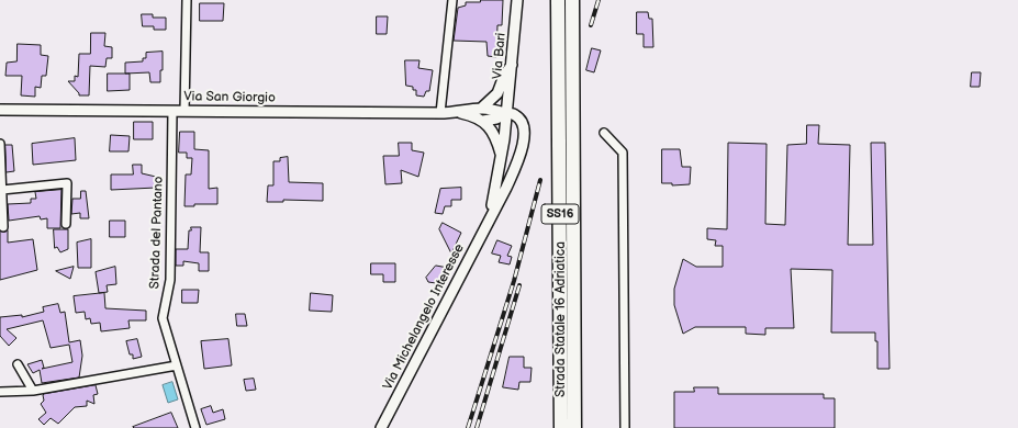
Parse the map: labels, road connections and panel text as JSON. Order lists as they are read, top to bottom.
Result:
{
  "streets": {
    "highway": ["SS16", "Strada Statale 16 Adriatica"],
    "street": [
      "Via Bari",
      "Via San Giorgio",
      "Strada del Pantano",
      "Via Michelangelo Interesse"
    ]
  },
  "crossings": [
    ["Via Bari", "Via San Giorgio"],
    ["Via Bari", "Via Michelangelo Interesse"],
    ["Via San Giorgio", "Strada del Pantano"],
    ["Via San Giorgio", "Via Michelangelo Interesse"]
  ]
}
